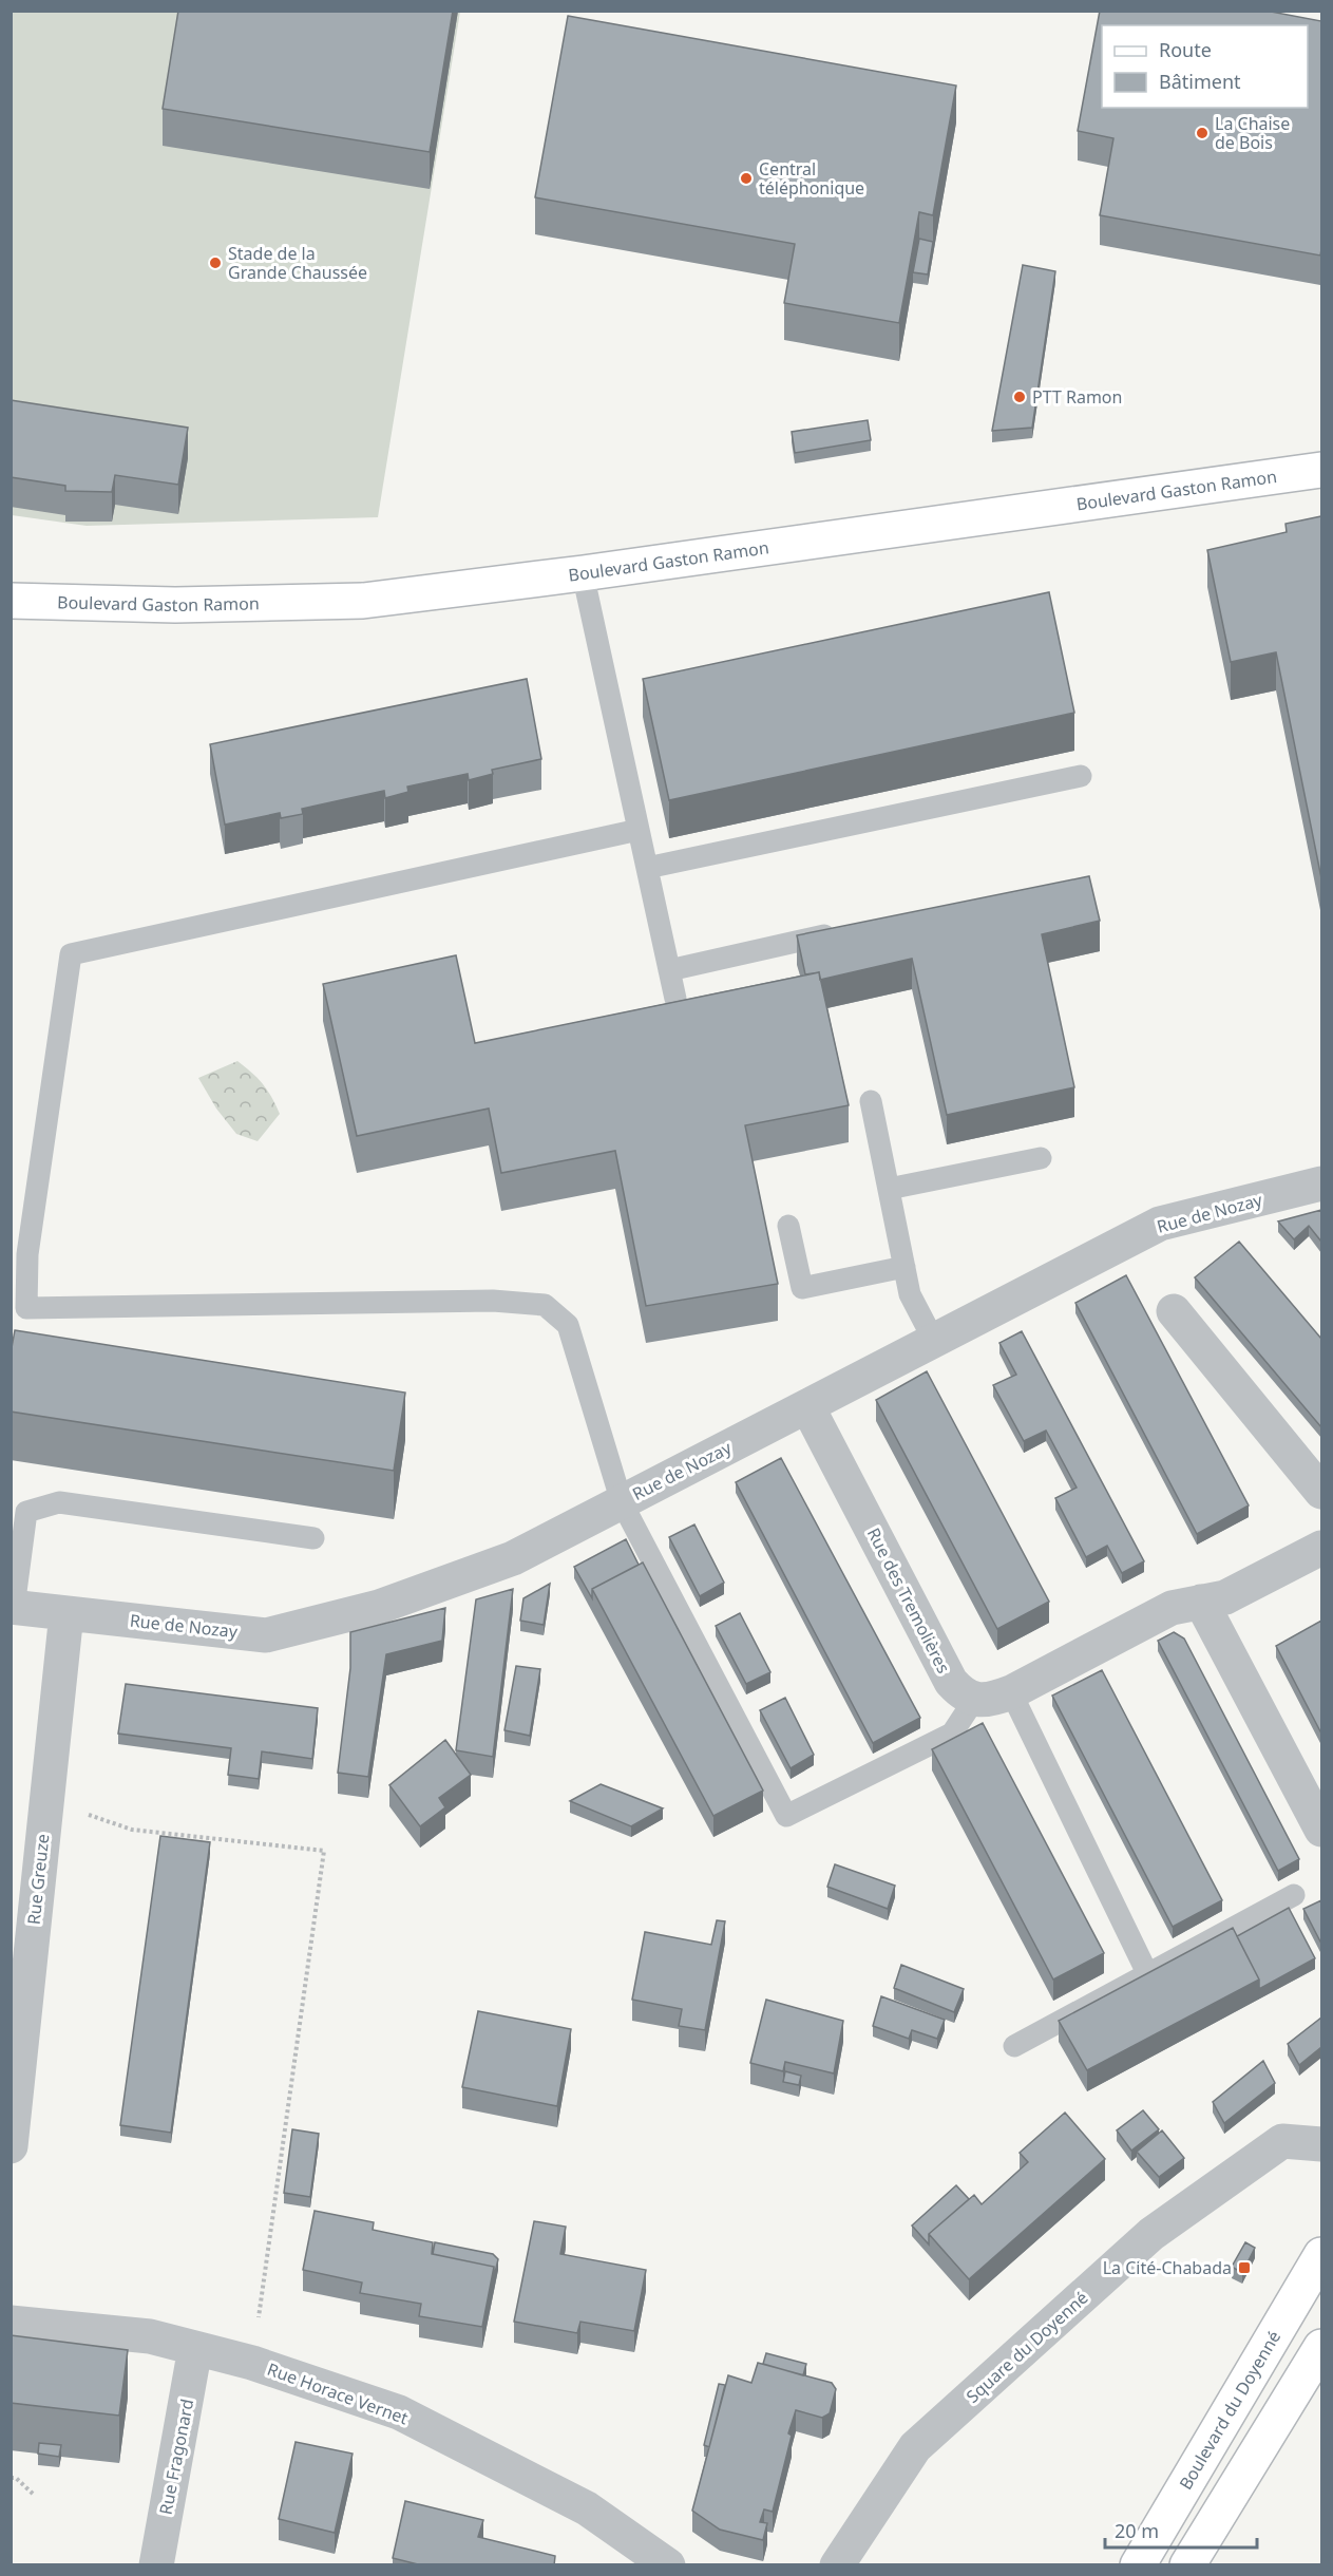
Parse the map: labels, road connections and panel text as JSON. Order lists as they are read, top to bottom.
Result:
{
  "streets": {
    "main road": ["Boulevard Gaston Ramon", "Boulevard du Doyenné"],
    "street": [
      "Rue de Nozay",
      "Rue des Tremolières",
      "Rue Greuze",
      "Square du Doyenné",
      "Rue Horace Vernet",
      "Rue Fragonard"
    ]
  },
  "crossings": [
    ["Rue de Nozay", "Rue des Tremolières"],
    ["Rue de Nozay", "Rue Greuze"],
    ["Rue Horace Vernet", "Rue Fragonard"]
  ],
  "places": {
    "other": [
      "La Chaise de Bois",
      "Central téléphonique",
      "Stade de la Grande Chaussée",
      "PTT Ramon"
    ],
    "transit": ["La Cité-Chabada"]
  },
  "legend": ["Route", "Bâtiment"],
  "scale_bar": "20 m"
}
